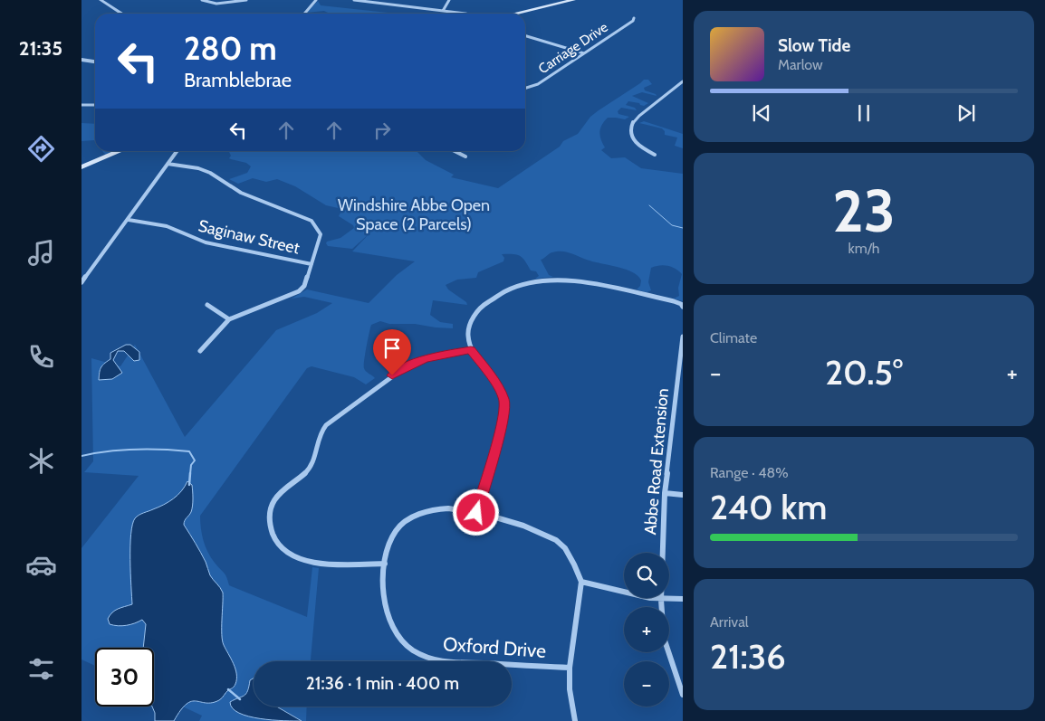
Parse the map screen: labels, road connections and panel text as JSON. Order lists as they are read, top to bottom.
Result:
{
  "streets": {
    "street": [
      "Carriage Drive",
      "Saginaw Street",
      "Abbe Road Extension",
      "Oxford Drive"
    ]
  },
  "parks": ["Windshire Abbe Open Space (2 Parcels)"],
  "page": {
    "tabs": "21:35",
    "turn": ["280 m", "Bramblebrae"],
    "song": ["Slow Tide", "Marlow"],
    "tile": [
      ["23", "km/h"],
      "Climate",
      ["Range · 48%", "240 km"],
      ["Arrival", "21:36"]
    ],
    "heat": ["−", "20.5°", "+"],
    "map_buttons": ["+", "−"],
    "limit": "30",
    "trip": "21:36 · 1 min · 400 m"
  }
}
